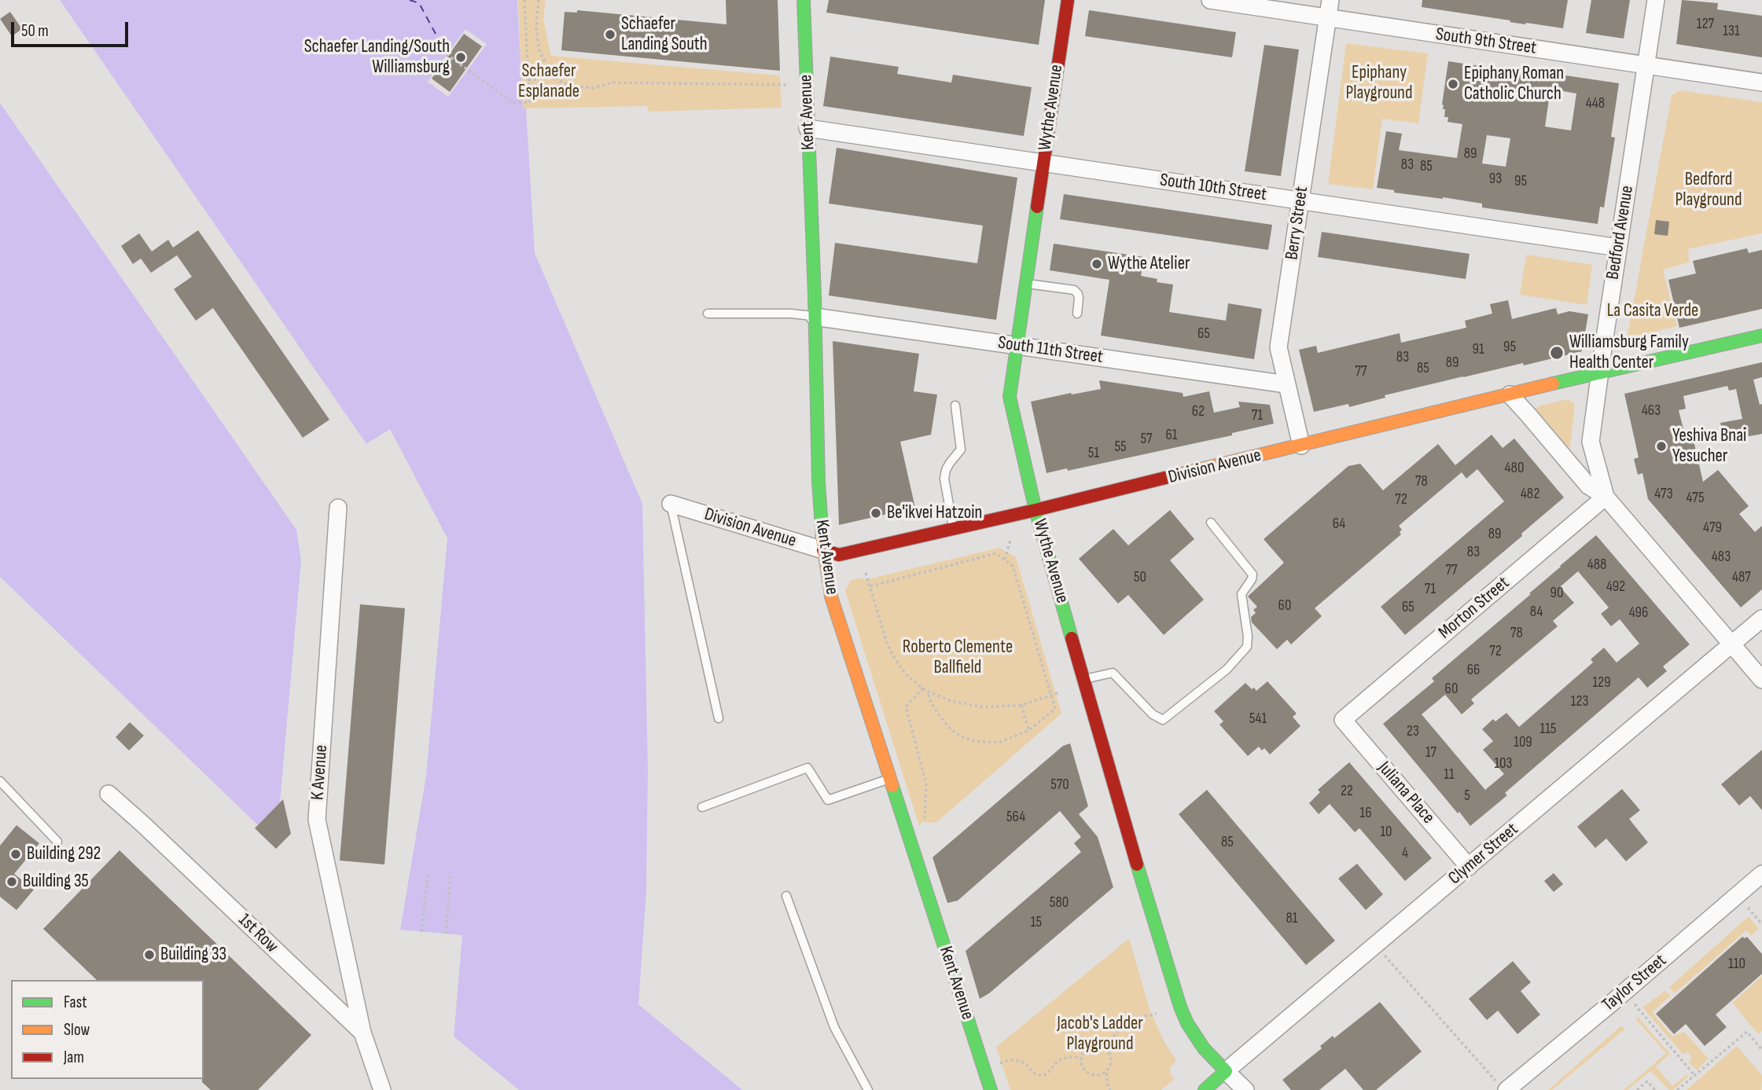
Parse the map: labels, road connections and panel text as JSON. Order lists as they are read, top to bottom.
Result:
{
  "streets": {
    "main road": [
      "Wythe Avenue",
      "Kent Avenue",
      "Division Avenue",
      "Clymer Street"
    ],
    "street": [
      "South 9th Street",
      "South 10th Street",
      "Berry Street",
      "Bedford Avenue",
      "South 11th Street",
      "Morton Street",
      "K Avenue",
      "Juliana Place",
      "1st Row",
      "Taylor Street"
    ]
  },
  "crossings": [
    ["South 9th Street", "Berry Street"],
    ["South 9th Street", "Bedford Avenue"],
    ["Wythe Avenue", "South 10th Street"],
    ["Wythe Avenue", "South 11th Street"],
    ["Wythe Avenue", "Division Avenue"],
    ["Wythe Avenue", "Clymer Street"],
    ["Kent Avenue", "South 10th Street"],
    ["Kent Avenue", "South 11th Street"],
    ["Kent Avenue", "Division Avenue"],
    ["South 10th Street", "Berry Street"],
    ["South 10th Street", "Bedford Avenue"],
    ["Berry Street", "South 11th Street"],
    ["Berry Street", "Division Avenue"],
    ["Bedford Avenue", "Division Avenue"],
    ["Bedford Avenue", "Morton Street"],
    ["Bedford Avenue", "Clymer Street"],
    ["Morton Street", "Juliana Place"],
    ["K Avenue", "1st Row"],
    ["Juliana Place", "Clymer Street"]
  ],
  "parks": [
    "Schaefer Esplanade",
    "Epiphany Playground",
    "Bedford Playground",
    "La Casita Verde",
    "Roberto Clemente Ballfield",
    "Jacob's Ladder Playground"
  ],
  "places": [
    "Schaefer Landing South",
    "Schaefer Landing/South Williamsburg",
    "Epiphany Roman Catholic Church",
    "Wythe Atelier",
    "Williamsburg Family Health Center",
    "Yeshiva Bnai Yesucher",
    "Be'ikvei Hatzoin",
    "Building 292",
    "Building 35",
    "Building 33"
  ],
  "house_numbers": [
    "127",
    "131",
    "448",
    "89",
    "83",
    "85",
    "93",
    "95",
    "65",
    "95",
    "91",
    "83",
    "89",
    "85",
    "77",
    "463",
    "62",
    "71",
    "61",
    "57",
    "55",
    "51",
    "480",
    "78",
    "482",
    "473",
    "475",
    "72",
    "64",
    "479",
    "89",
    "83",
    "483",
    "488",
    "77",
    "50",
    "487",
    "492",
    "71",
    "90",
    "60",
    "65",
    "84",
    "496",
    "78",
    "72",
    "66",
    "129",
    "60",
    "123",
    "541",
    "115",
    "23",
    "109",
    "17",
    "103",
    "11",
    "570",
    "22",
    "5",
    "16",
    "564",
    "10",
    "85",
    "4",
    "580",
    "81",
    "15",
    "110"
  ],
  "legend": ["Fast", "Slow", "Jam"],
  "scale_bar": "50 m"
}
